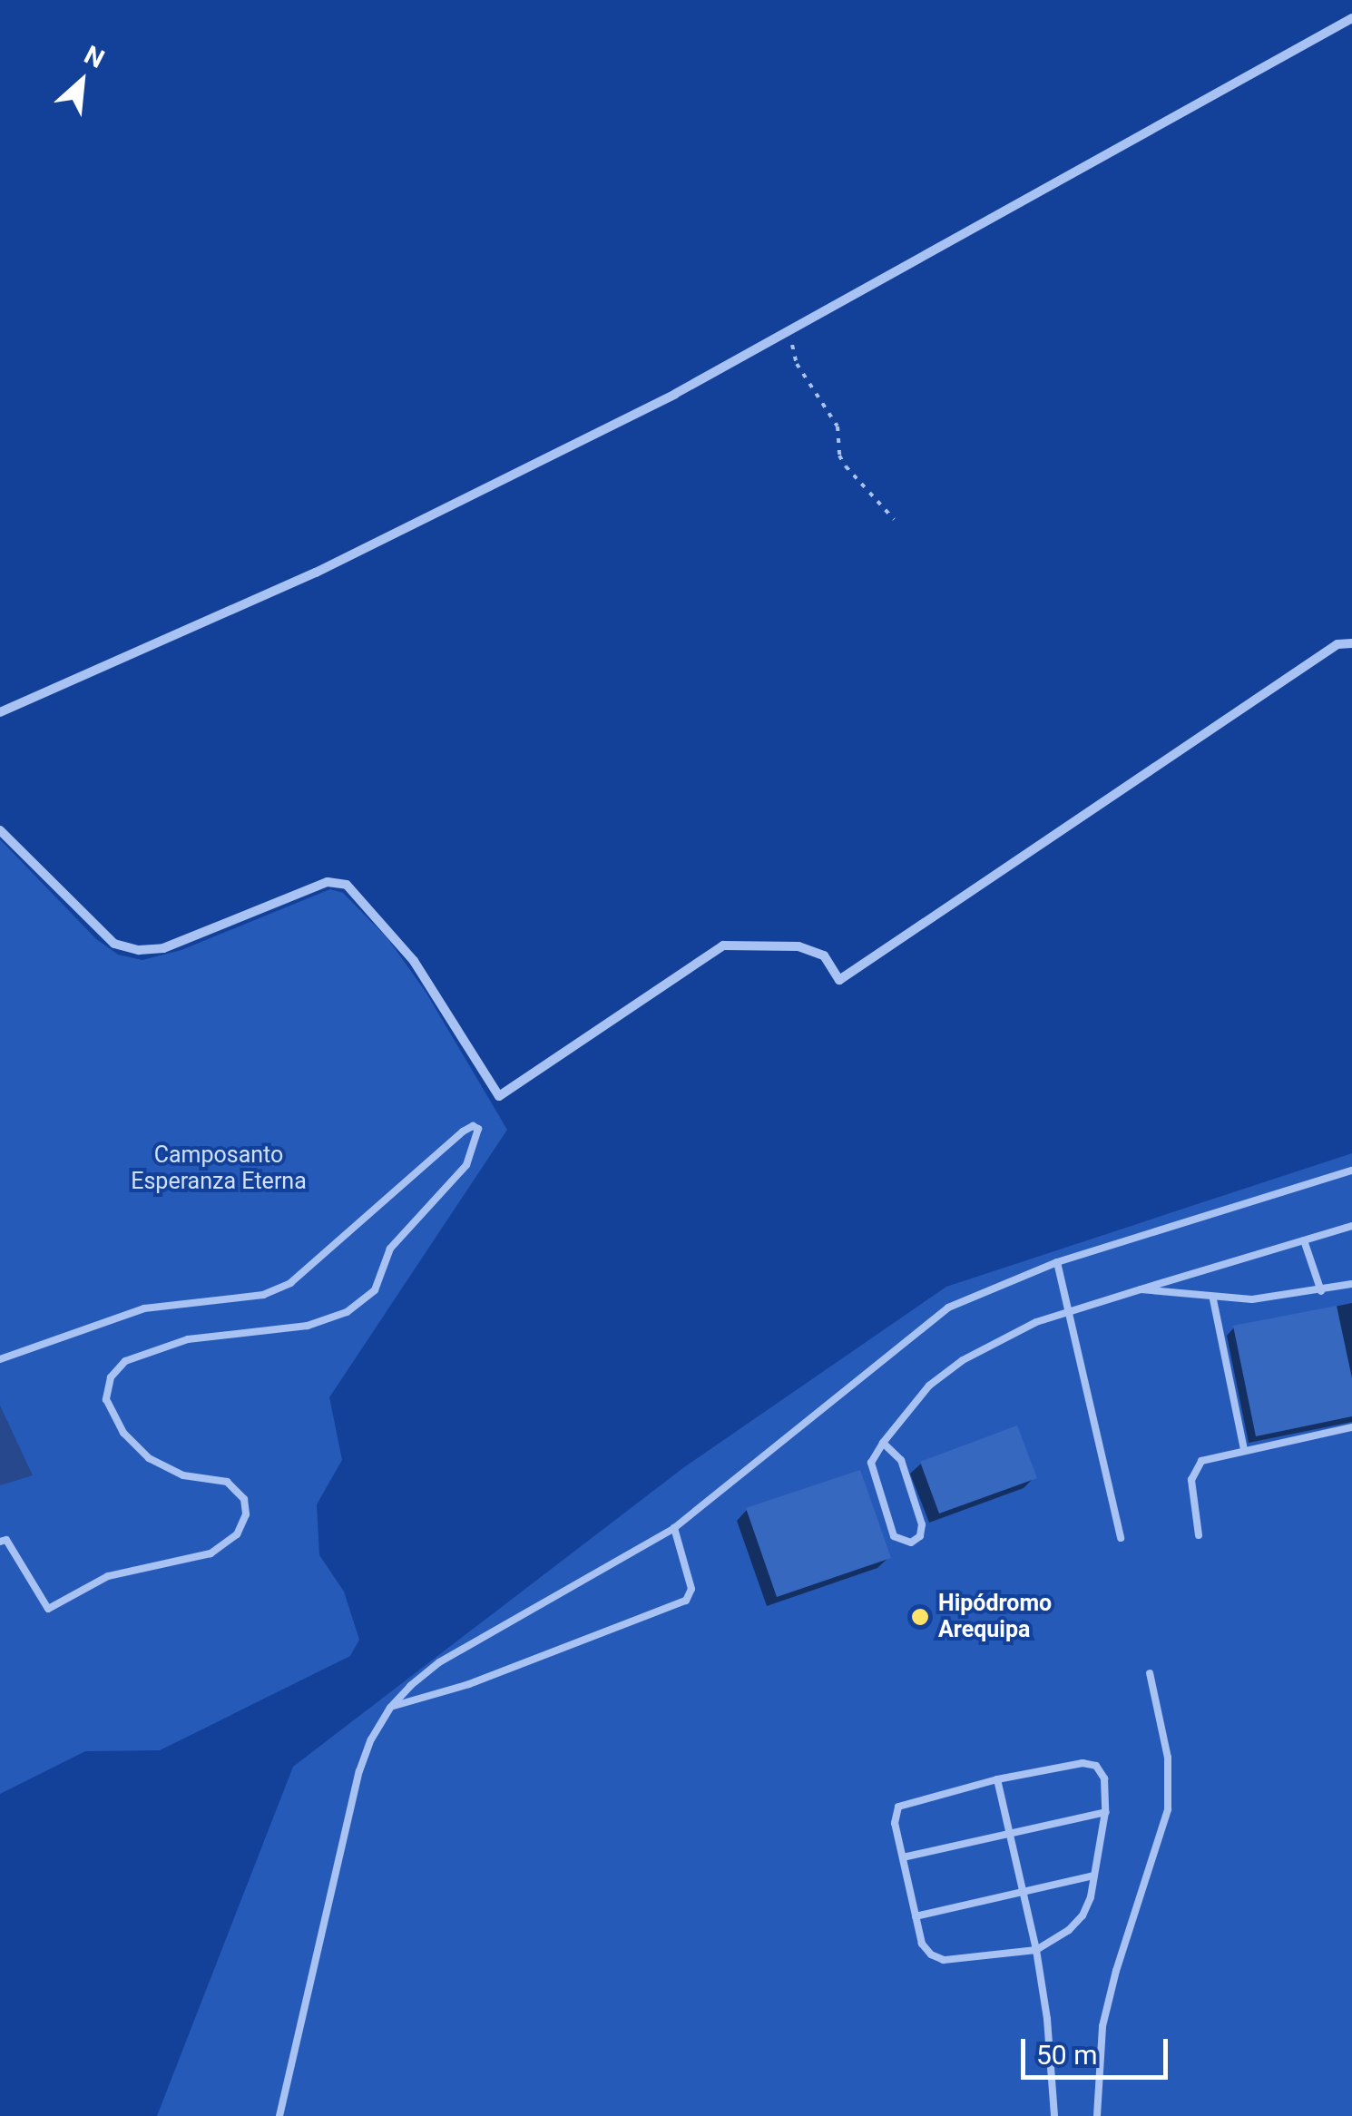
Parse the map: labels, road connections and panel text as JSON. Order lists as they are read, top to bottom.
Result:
{
  "parks": ["Camposanto Esperanza Eterna"],
  "places": ["Hipódromo Arequipa"],
  "scale_bar": "50 m",
  "north": "top right"
}
